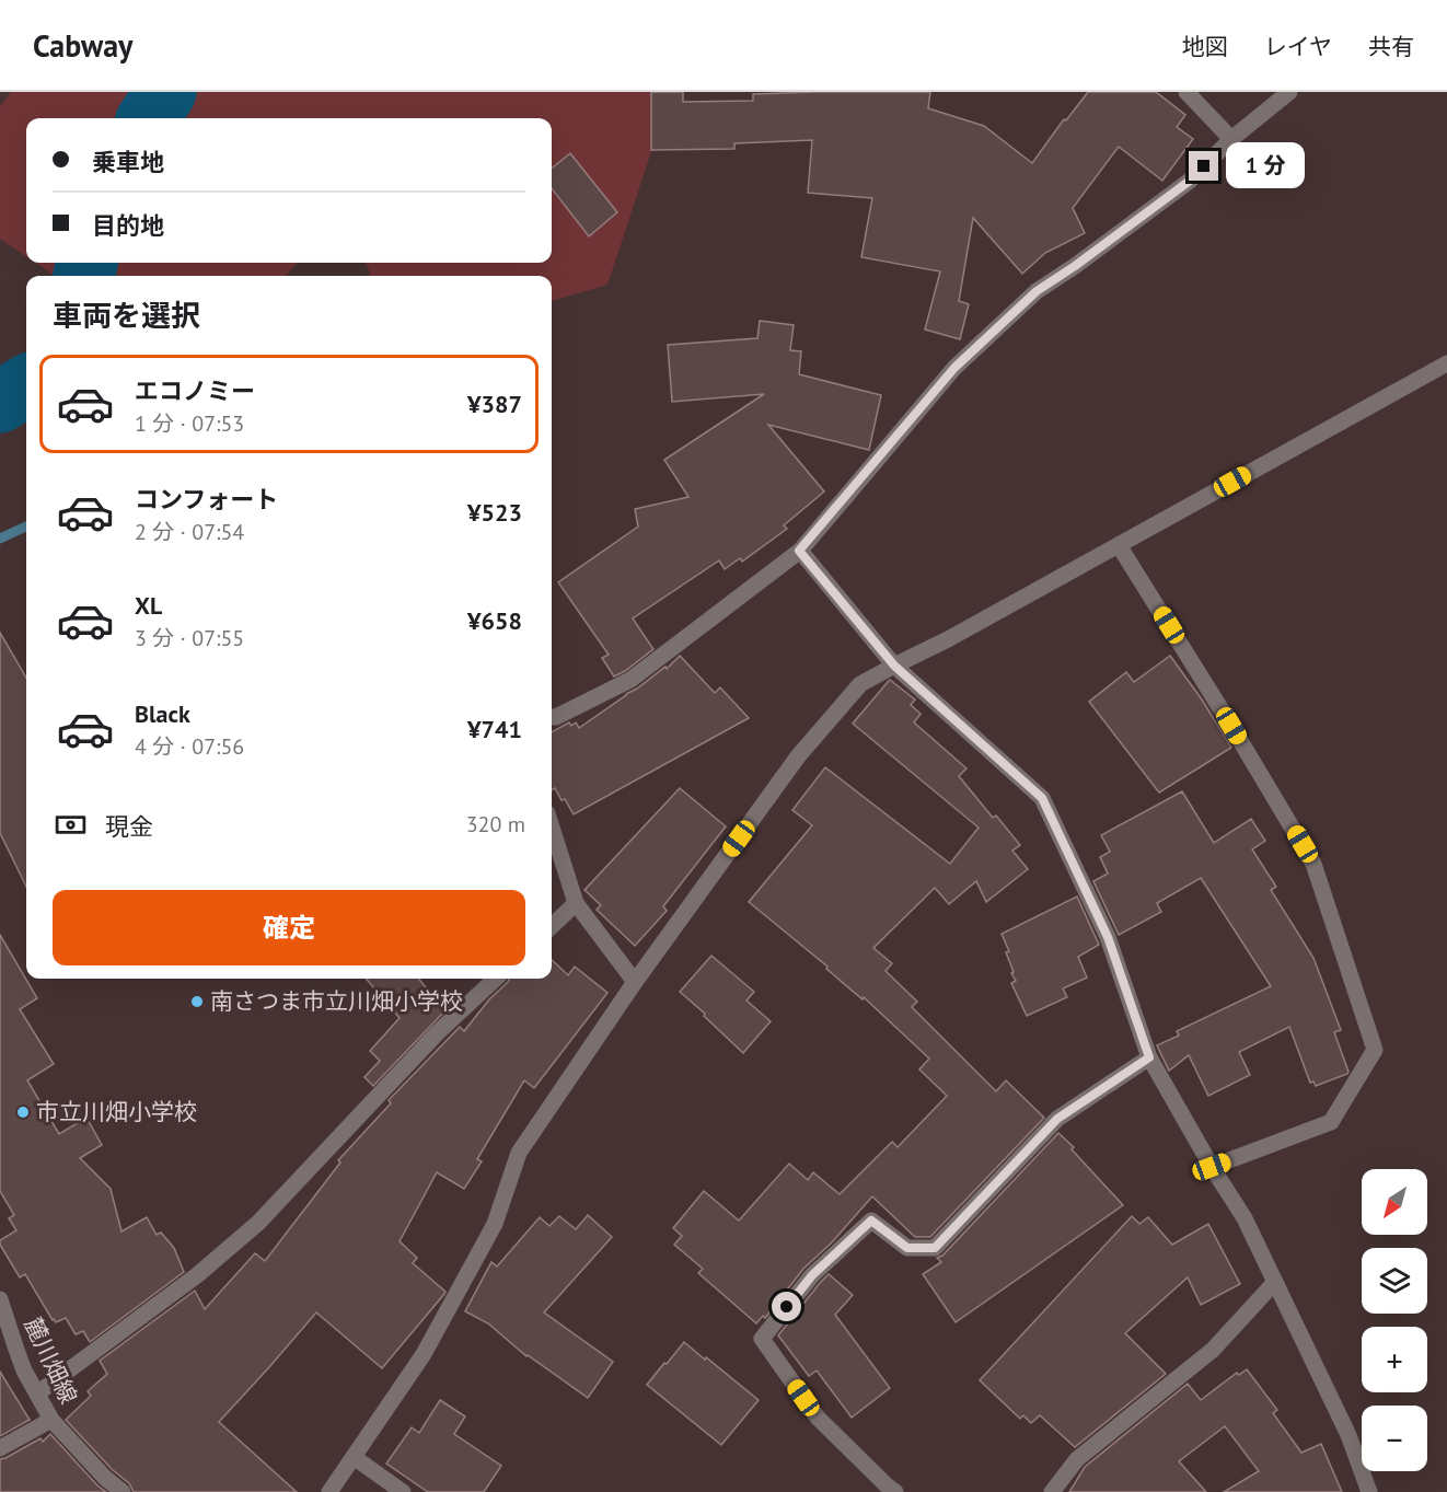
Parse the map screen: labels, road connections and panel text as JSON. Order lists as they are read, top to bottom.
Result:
{
  "streets": {
    "street": ["麓川畑線"]
  },
  "places": ["南さつま市立川畑小学校", "市立川畑小学校"],
  "north": "bottom left",
  "page": {
    "header": "Cabway",
    "nav": ["地図", "レイヤ", "共有"],
    "banner": ["乗車地", "目的地"],
    "bubble": "1 分",
    "heading": "車両を選択",
    "list": [
      {
        "name": "エコノミー",
        "note": "1 分 · 07:53",
        "value": "¥387"
      },
      {
        "name": "コンフォート",
        "note": "2 分 · 07:54",
        "value": "¥523"
      },
      {
        "name": "XL",
        "note": "3 分 · 07:55",
        "value": "¥658"
      },
      {
        "name": "Black",
        "note": "4 分 · 07:56",
        "value": "¥741"
      }
    ],
    "pay": ["現金", "320 m"],
    "buttons": "確定",
    "map_buttons": ["+", "−"]
  }
}
